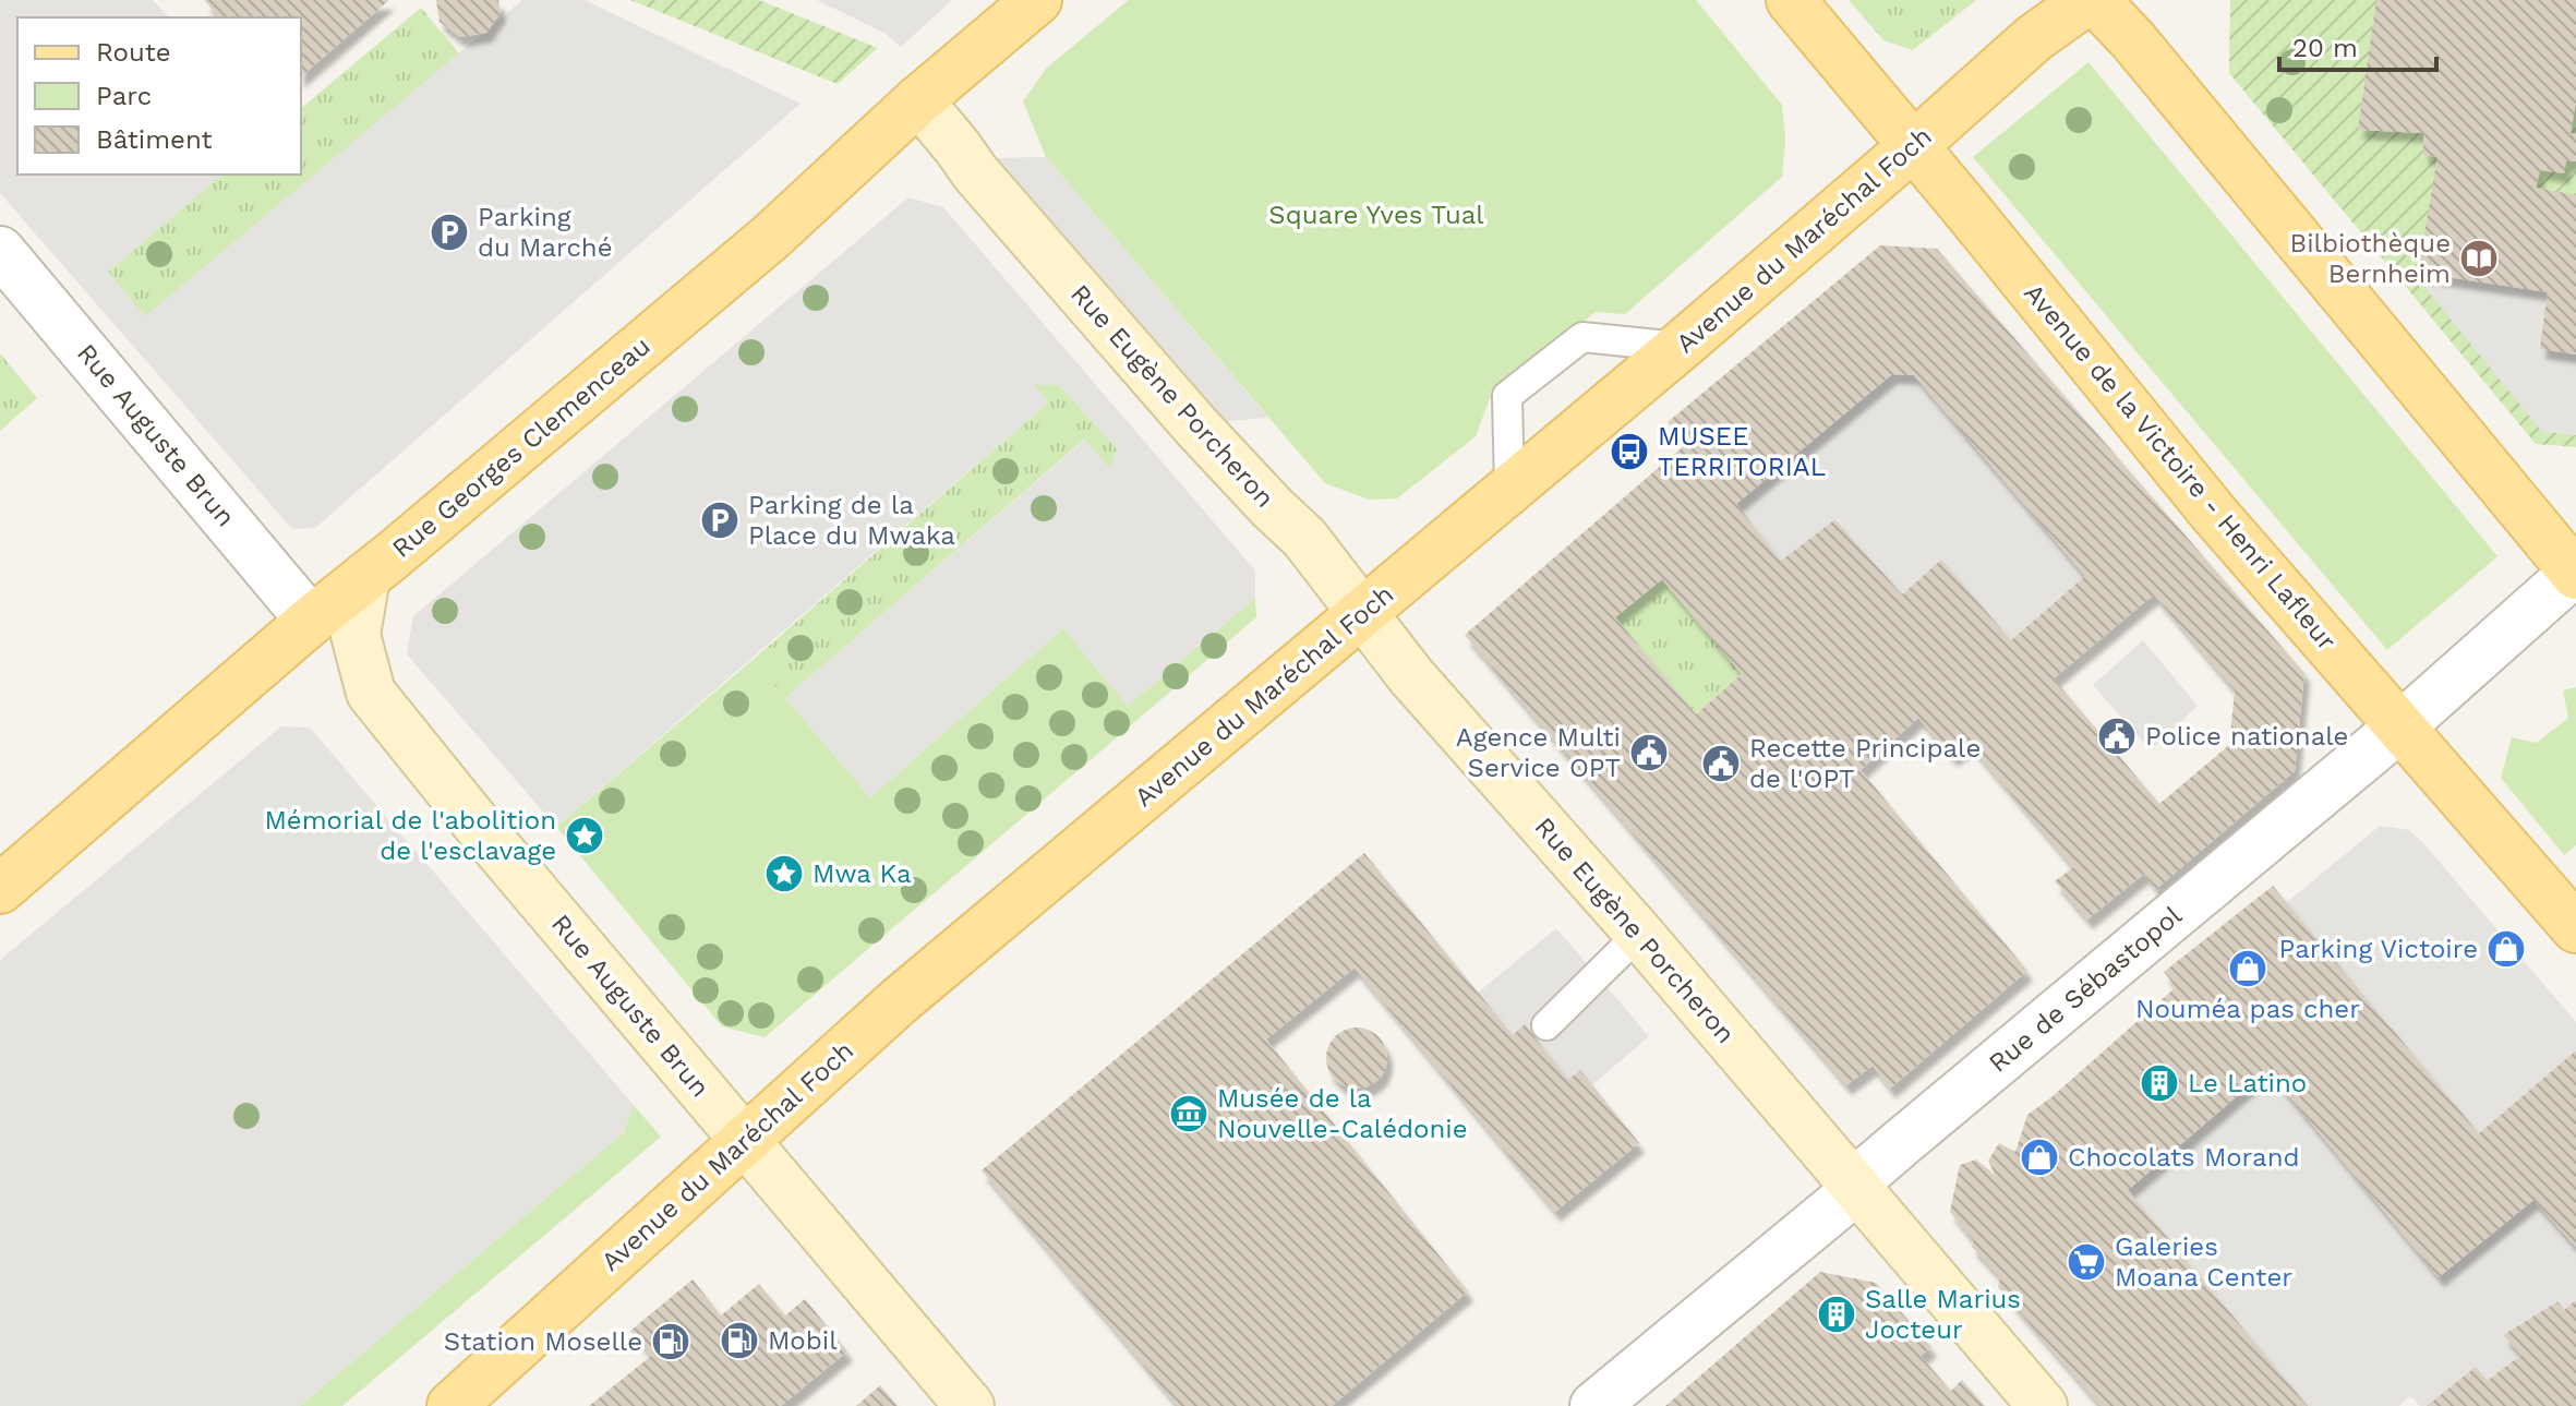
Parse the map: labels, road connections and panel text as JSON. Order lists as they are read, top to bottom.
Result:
{
  "streets": {
    "main road": ["Avenue du Maréchal Foch", "Rue Georges Clemenceau", "Avenue de la Victoire - Henri Lafleur"],
    "street": ["Rue Eugène Porcheron", "Rue Auguste Brun", "Rue de Sébastopol"]
  },
  "crossings": [
    ["Avenue du Maréchal Foch", "Rue Eugène Porcheron"],
    ["Avenue du Maréchal Foch", "Rue Auguste Brun"],
    ["Avenue du Maréchal Foch", "Avenue de la Victoire - Henri Lafleur"],
    ["Rue Eugène Porcheron", "Rue Georges Clemenceau"],
    ["Rue Eugène Porcheron", "Rue de Sébastopol"],
    ["Rue Auguste Brun", "Rue Georges Clemenceau"],
    ["Avenue de la Victoire - Henri Lafleur", "Rue de Sébastopol"]
  ],
  "parks": ["Square Yves Tual"],
  "places": {
    "parking": ["Parking du Marché", "Parking de la Place du Mwaka"],
    "library": ["Bilbiothèque Bernheim"],
    "bus stop": ["MUSEE TERRITORIAL"],
    "public building": ["Police nationale", "Agence Multi Service OPT", "Recette Principale de l'OPT"],
    "place": ["Mémorial de l'abolition de l'esclavage", "Mwa Ka"],
    "shop": ["Parking Victoire", "Nouméa pas cher", "Chocolats Morand"],
    "building": ["Le Latino", "Salle Marius Jocteur"],
    "museum": ["Musée de la Nouvelle-Calédonie"],
    "supermarket": ["Galeries Moana Center"],
    "fuel station": ["Mobil", "Station Moselle"]
  },
  "legend": ["Route", "Parc", "Bâtiment"],
  "scale_bar": "20 m"
}
